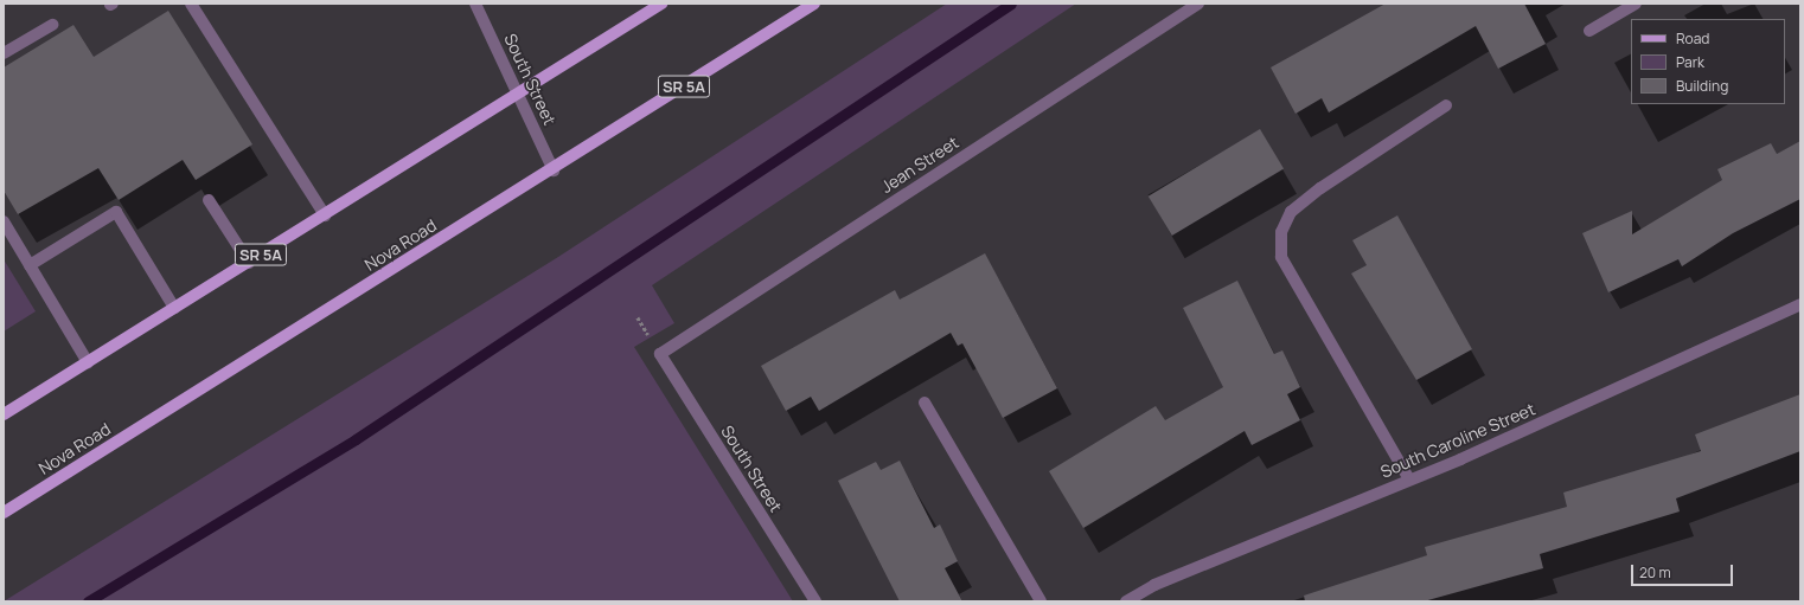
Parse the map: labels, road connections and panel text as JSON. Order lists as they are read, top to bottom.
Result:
{
  "streets": {
    "main road": ["SR 5A", "Nova Road"],
    "street": ["South Street", "Jean Street", "South Caroline Street"]
  },
  "crossings": [
    ["South Street", "SR 5A"],
    ["South Street", "Jean Street"],
    ["South Street", "Nova Road"]
  ],
  "legend": ["Road", "Park", "Building"],
  "scale_bar": "20 m"
}
